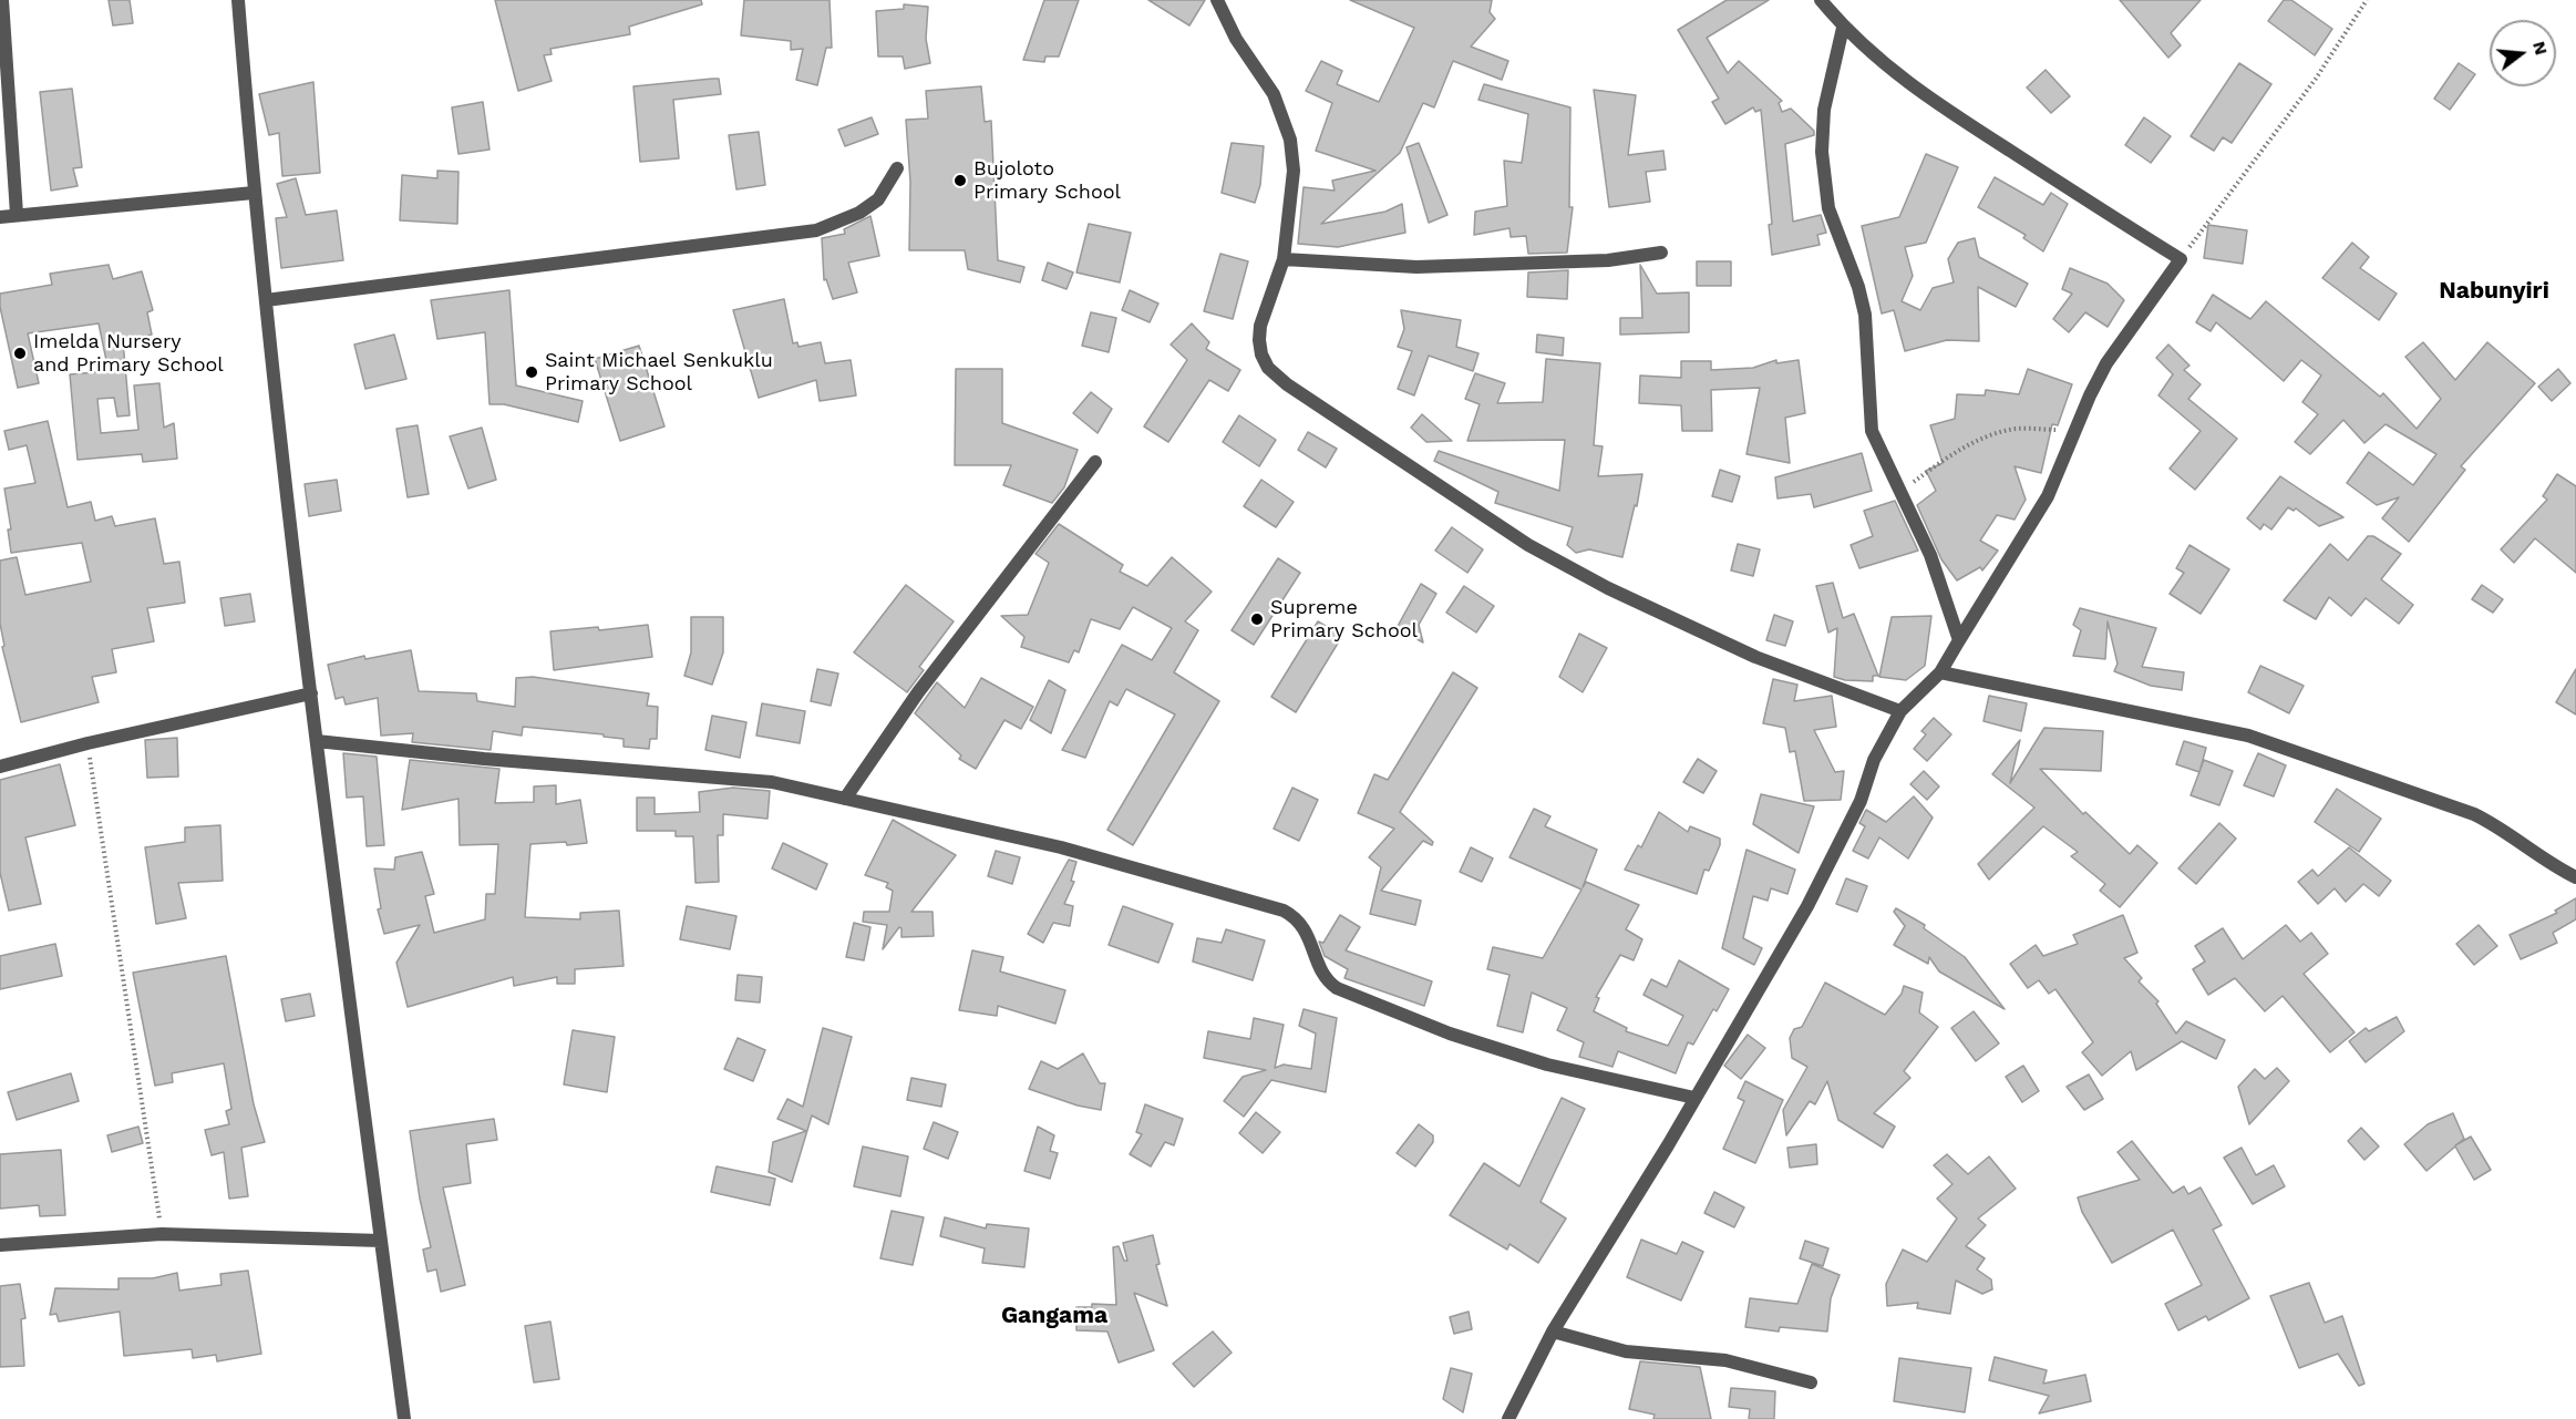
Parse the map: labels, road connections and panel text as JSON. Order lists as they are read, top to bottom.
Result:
{
  "districts": ["Nabunyiri", "Gangama"],
  "places": [
    "Bujoloto Primary School",
    "Imelda Nursery and Primary School",
    "Saint Michael Senkuklu Primary School",
    "Supreme Primary School"
  ],
  "north": "right"
}
